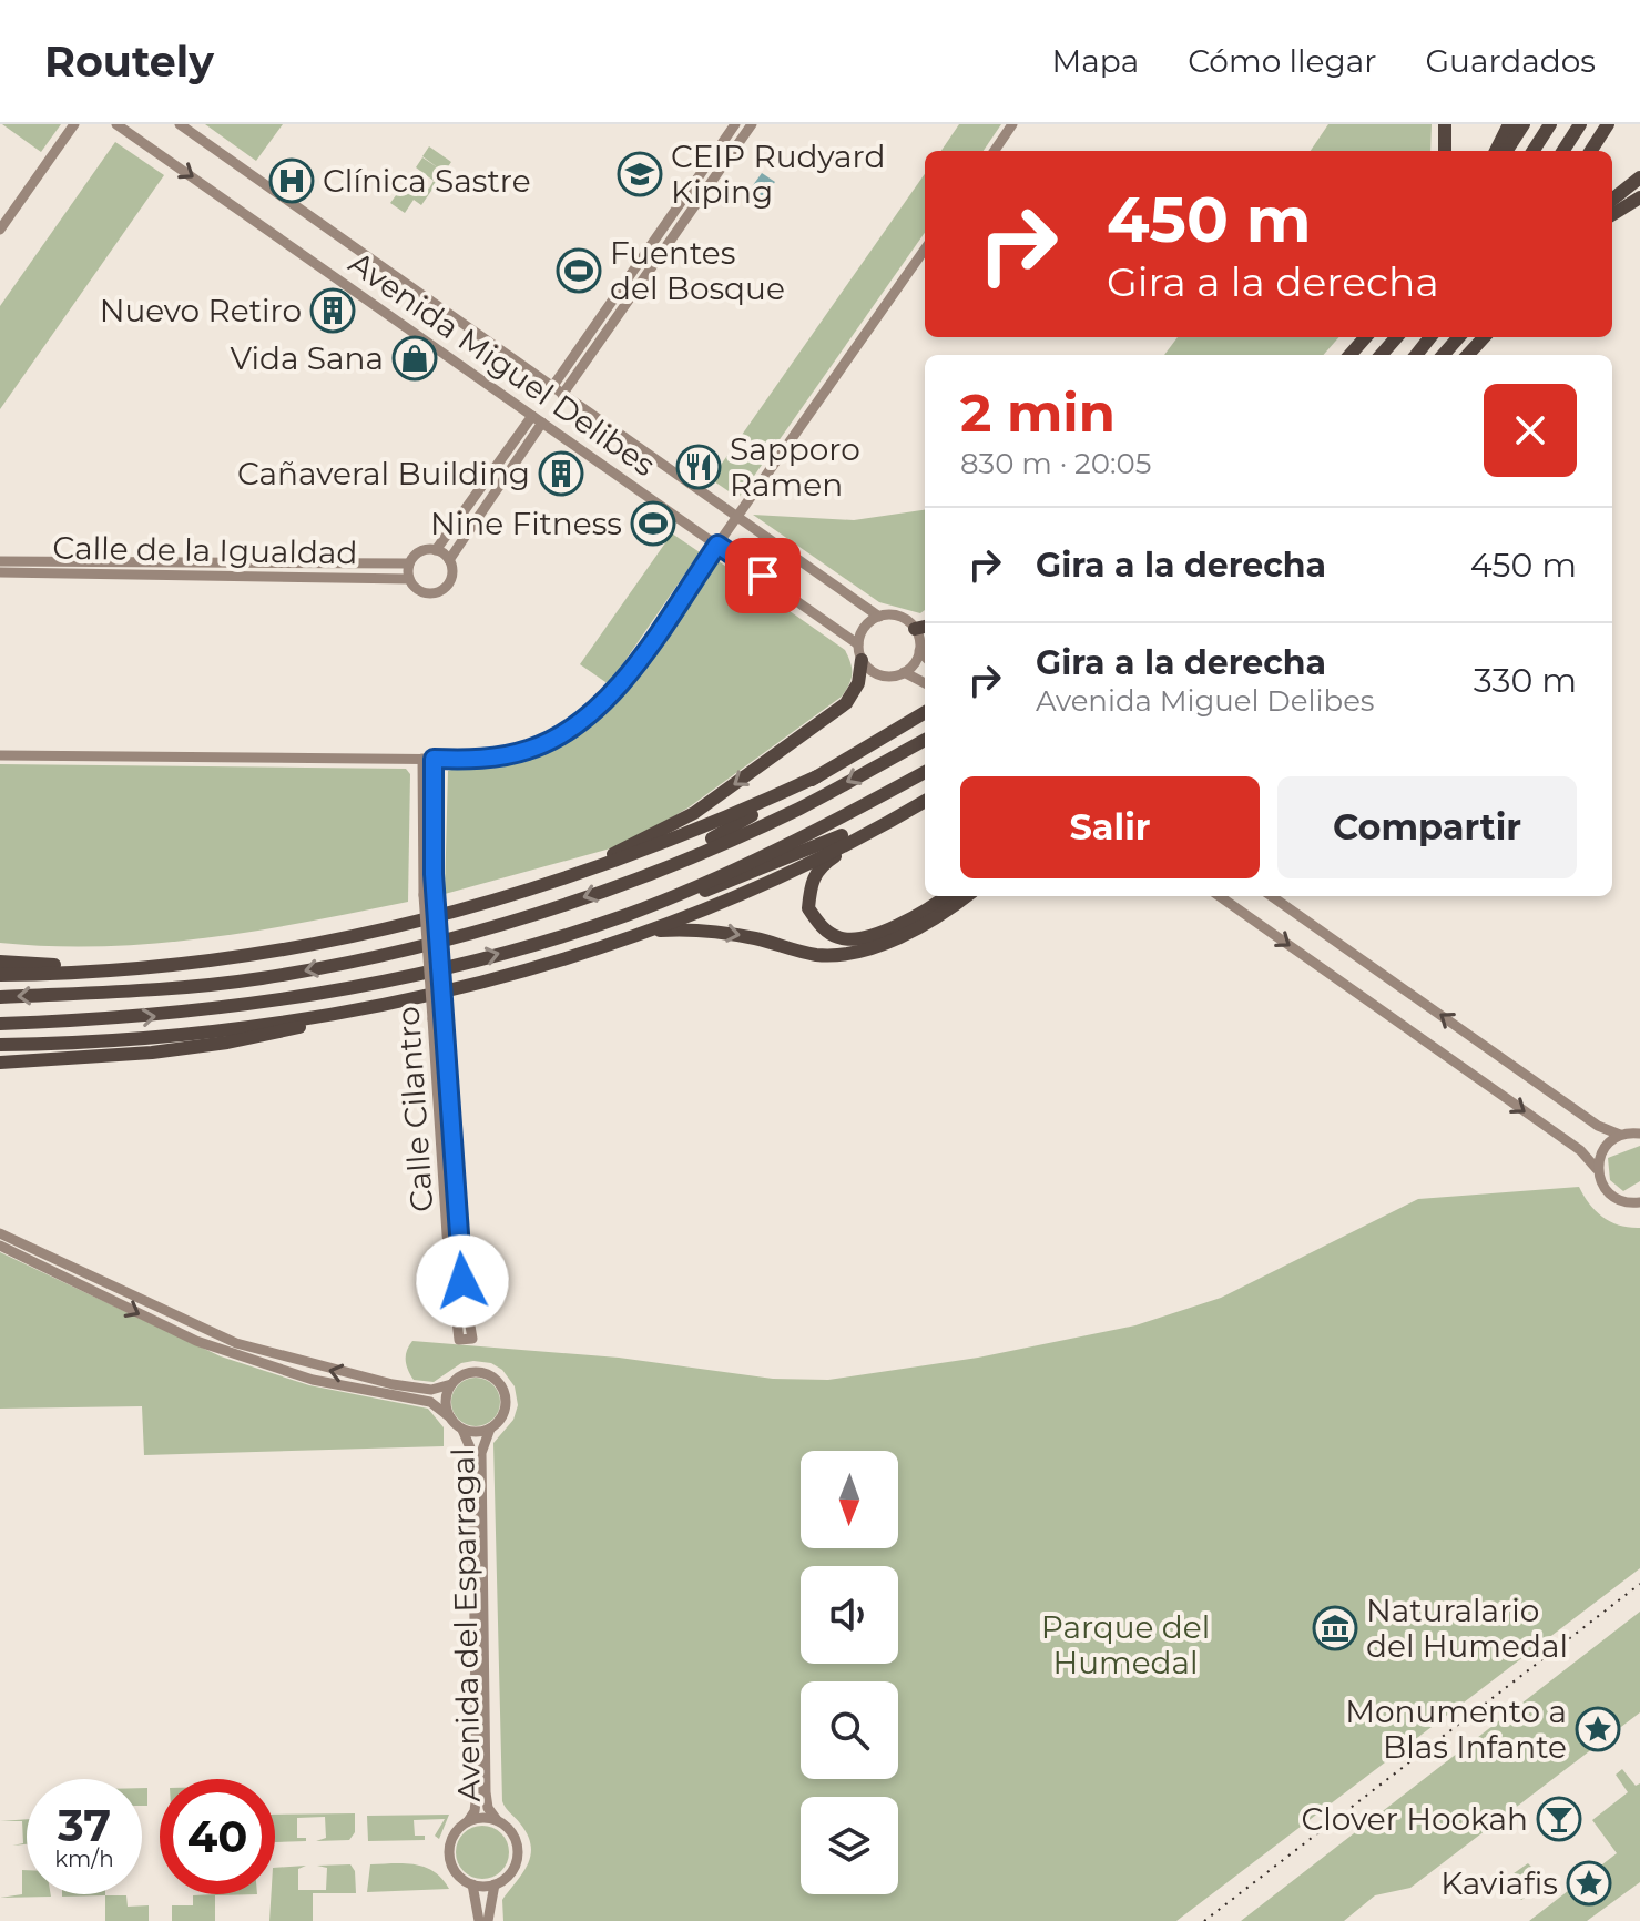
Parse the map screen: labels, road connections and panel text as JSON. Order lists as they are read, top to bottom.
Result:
{
  "streets": {
    "main road": [
      "Avenida Miguel Delibes",
      "Calle de la Igualdad",
      "Calle Cilantro",
      "Avenida del Esparragal"
    ]
  },
  "parks": ["Parque del Humedal"],
  "places": {
    "school or university": ["CEIP Rudyard Kiping"],
    "hospital": ["Clínica Sastre"],
    "sports": ["Fuentes del Bosque", "Nine Fitness"],
    "building": ["Nuevo Retiro", "Cañaveral Building"],
    "shop": ["Vida Sana"],
    "restaurant": ["Sapporo Ramen"],
    "museum": ["Naturalario del Humedal"],
    "place": ["Monumento a Blas Infante", "Kaviafis"],
    "bar": ["Clover Hookah"]
  },
  "north": "bottom",
  "page": {
    "header": "Routely",
    "nav": ["Mapa", "Cómo llegar", "Guardados"],
    "turn": ["450 m", "Gira a la derecha"],
    "heading": ["2 min", "830 m · 20:05"],
    "list": [
      {
        "name": "Gira a la derecha",
        "value": "450 m"
      },
      {
        "name": "Gira a la derecha",
        "note": "Avenida Miguel Delibes",
        "value": "330 m"
      }
    ],
    "buttons": ["Salir", "Compartir"],
    "speed": "37 km/h",
    "limit": "40"
  }
}
